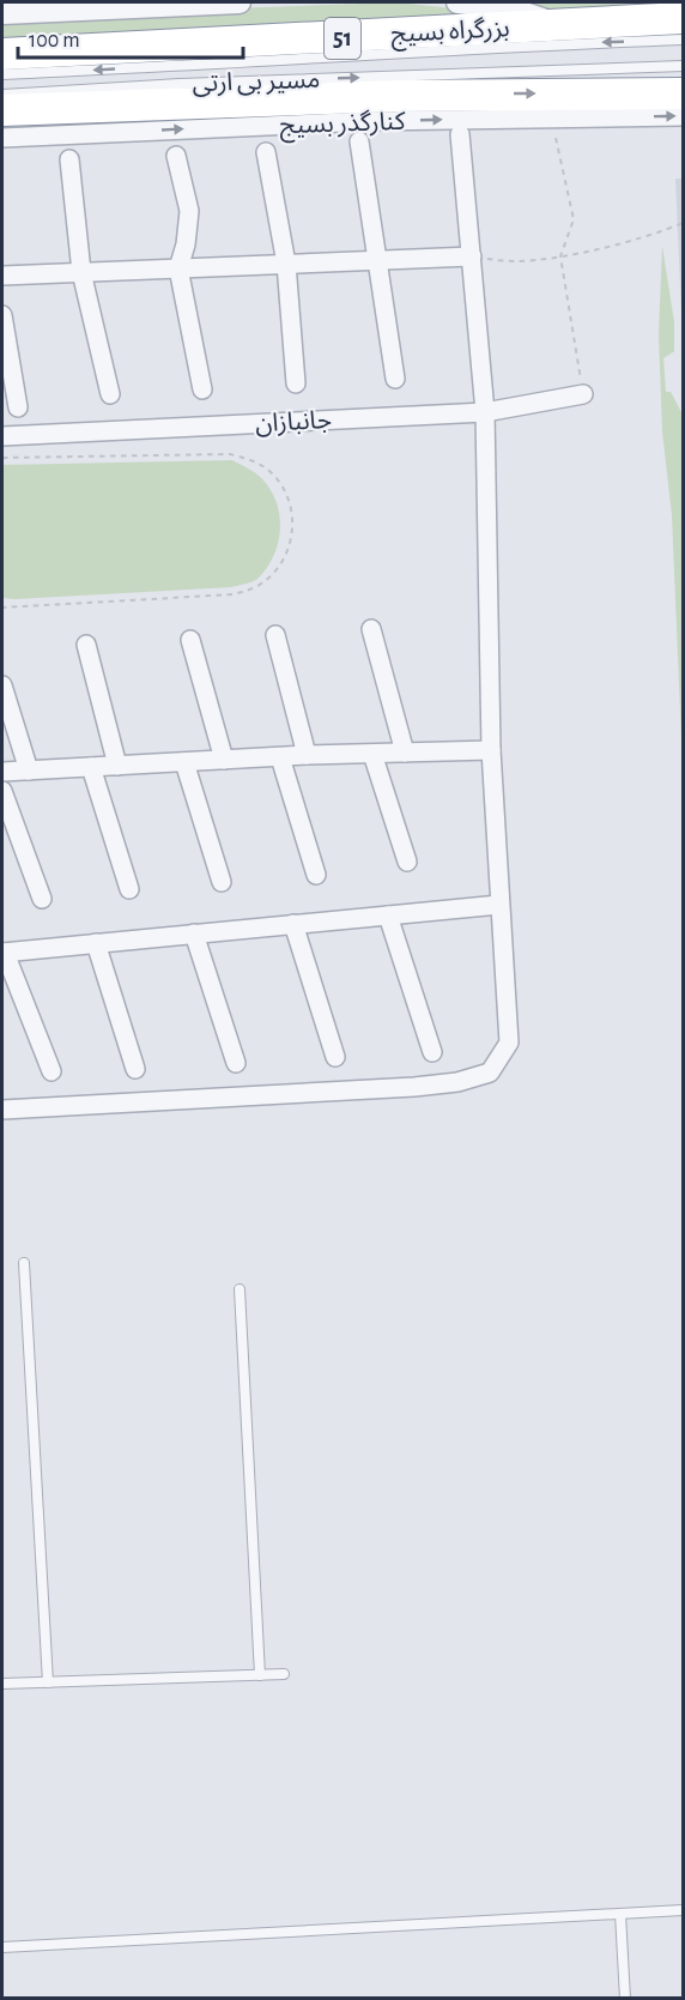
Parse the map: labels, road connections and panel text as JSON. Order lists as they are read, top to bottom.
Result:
{
  "streets": {
    "highway": ["بزرگراه بسیج", "51"],
    "street": ["کنارگذر بسیج", "جانبازان"],
    "lane": ["مسیر بی ارتی"]
  },
  "scale_bar": "100 m"
}
